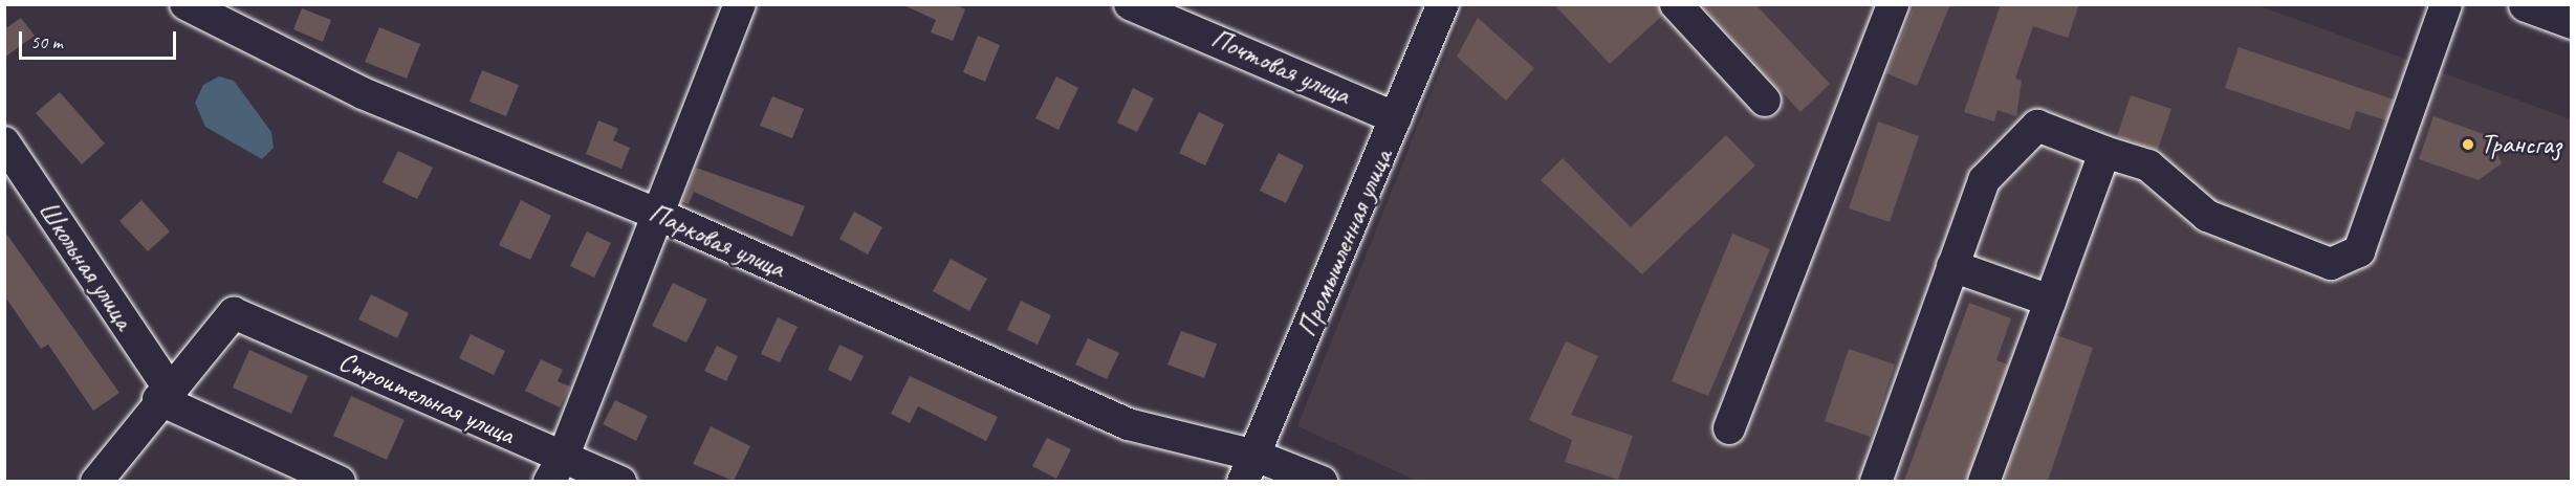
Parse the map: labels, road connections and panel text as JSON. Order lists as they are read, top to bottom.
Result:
{
  "streets": {
    "street": [
      "Почтовая улица",
      "Парковая улица",
      "Промышленная улица",
      "Школьная улица",
      "Строительная улица"
    ]
  },
  "crossings": [
    ["Почтовая улица", "Промышленная улица"],
    ["Парковая улица", "Промышленная улица"],
    ["Школьная улица", "Строительная улица"]
  ],
  "places": ["Трансгаз"],
  "scale_bar": "50 m"
}
